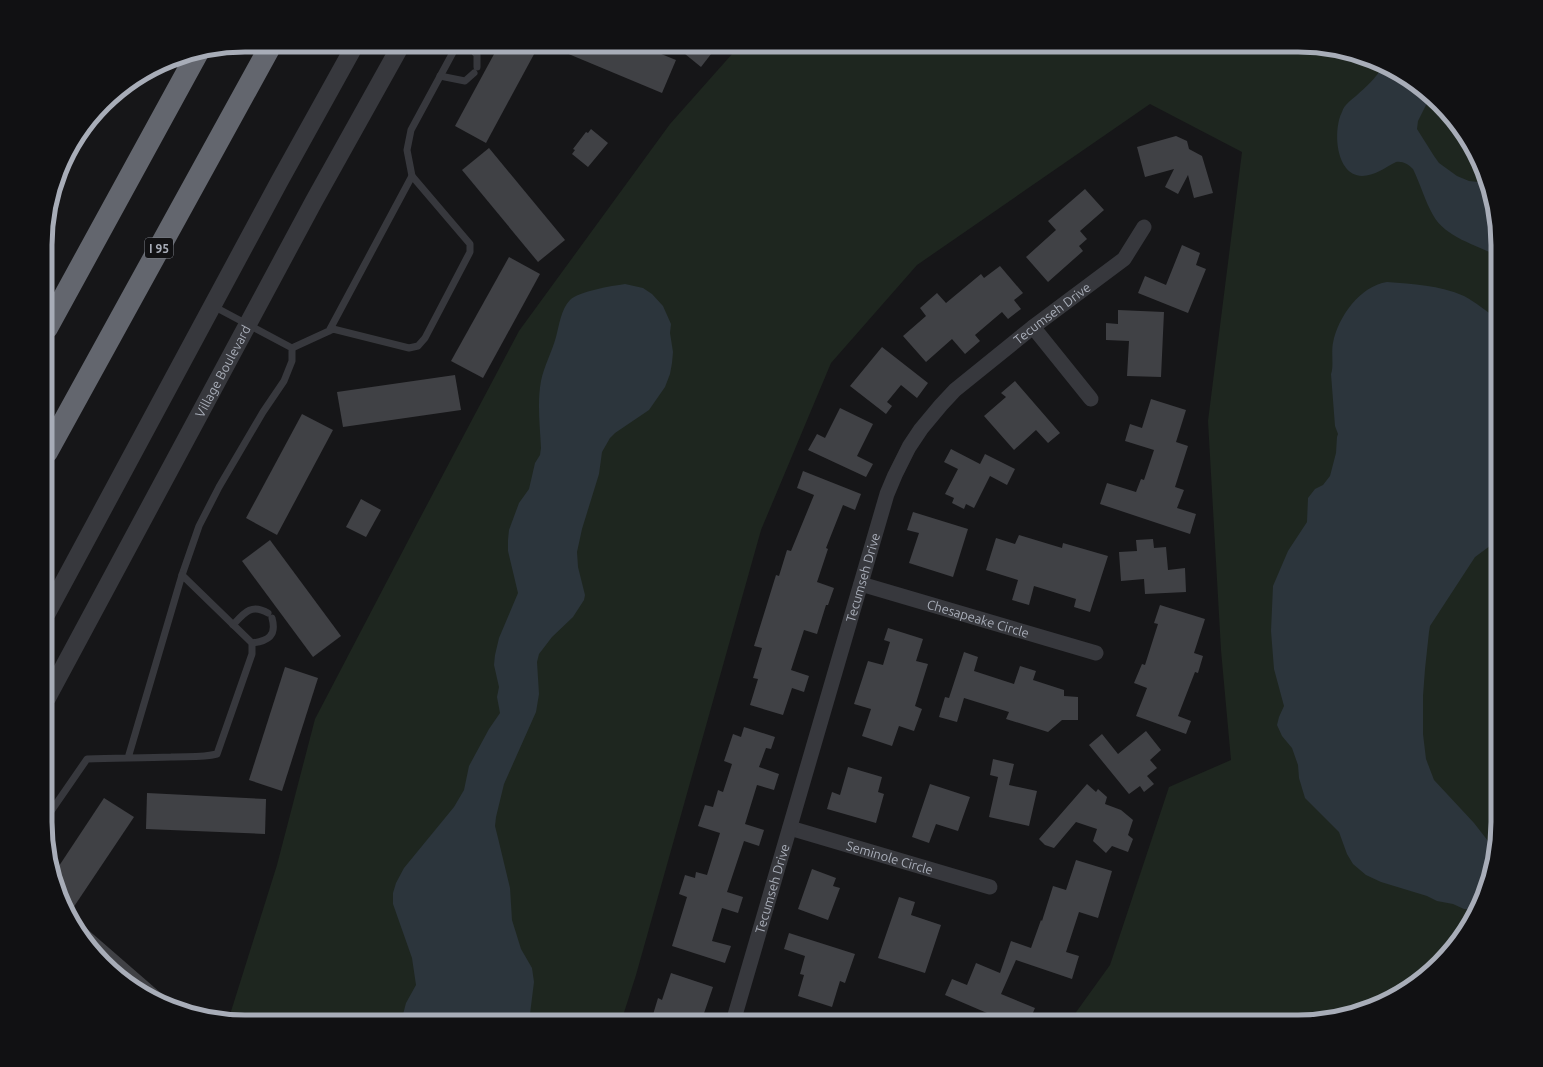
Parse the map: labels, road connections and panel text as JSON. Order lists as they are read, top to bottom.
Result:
{
  "streets": {
    "highway": ["I 95"],
    "street": [
      "Tecumseh Drive",
      "Village Boulevard",
      "Chesapeake Circle",
      "Seminole Circle"
    ]
  },
  "crossings": [
    ["Tecumseh Drive", "Chesapeake Circle"],
    ["Tecumseh Drive", "Seminole Circle"]
  ]
}
